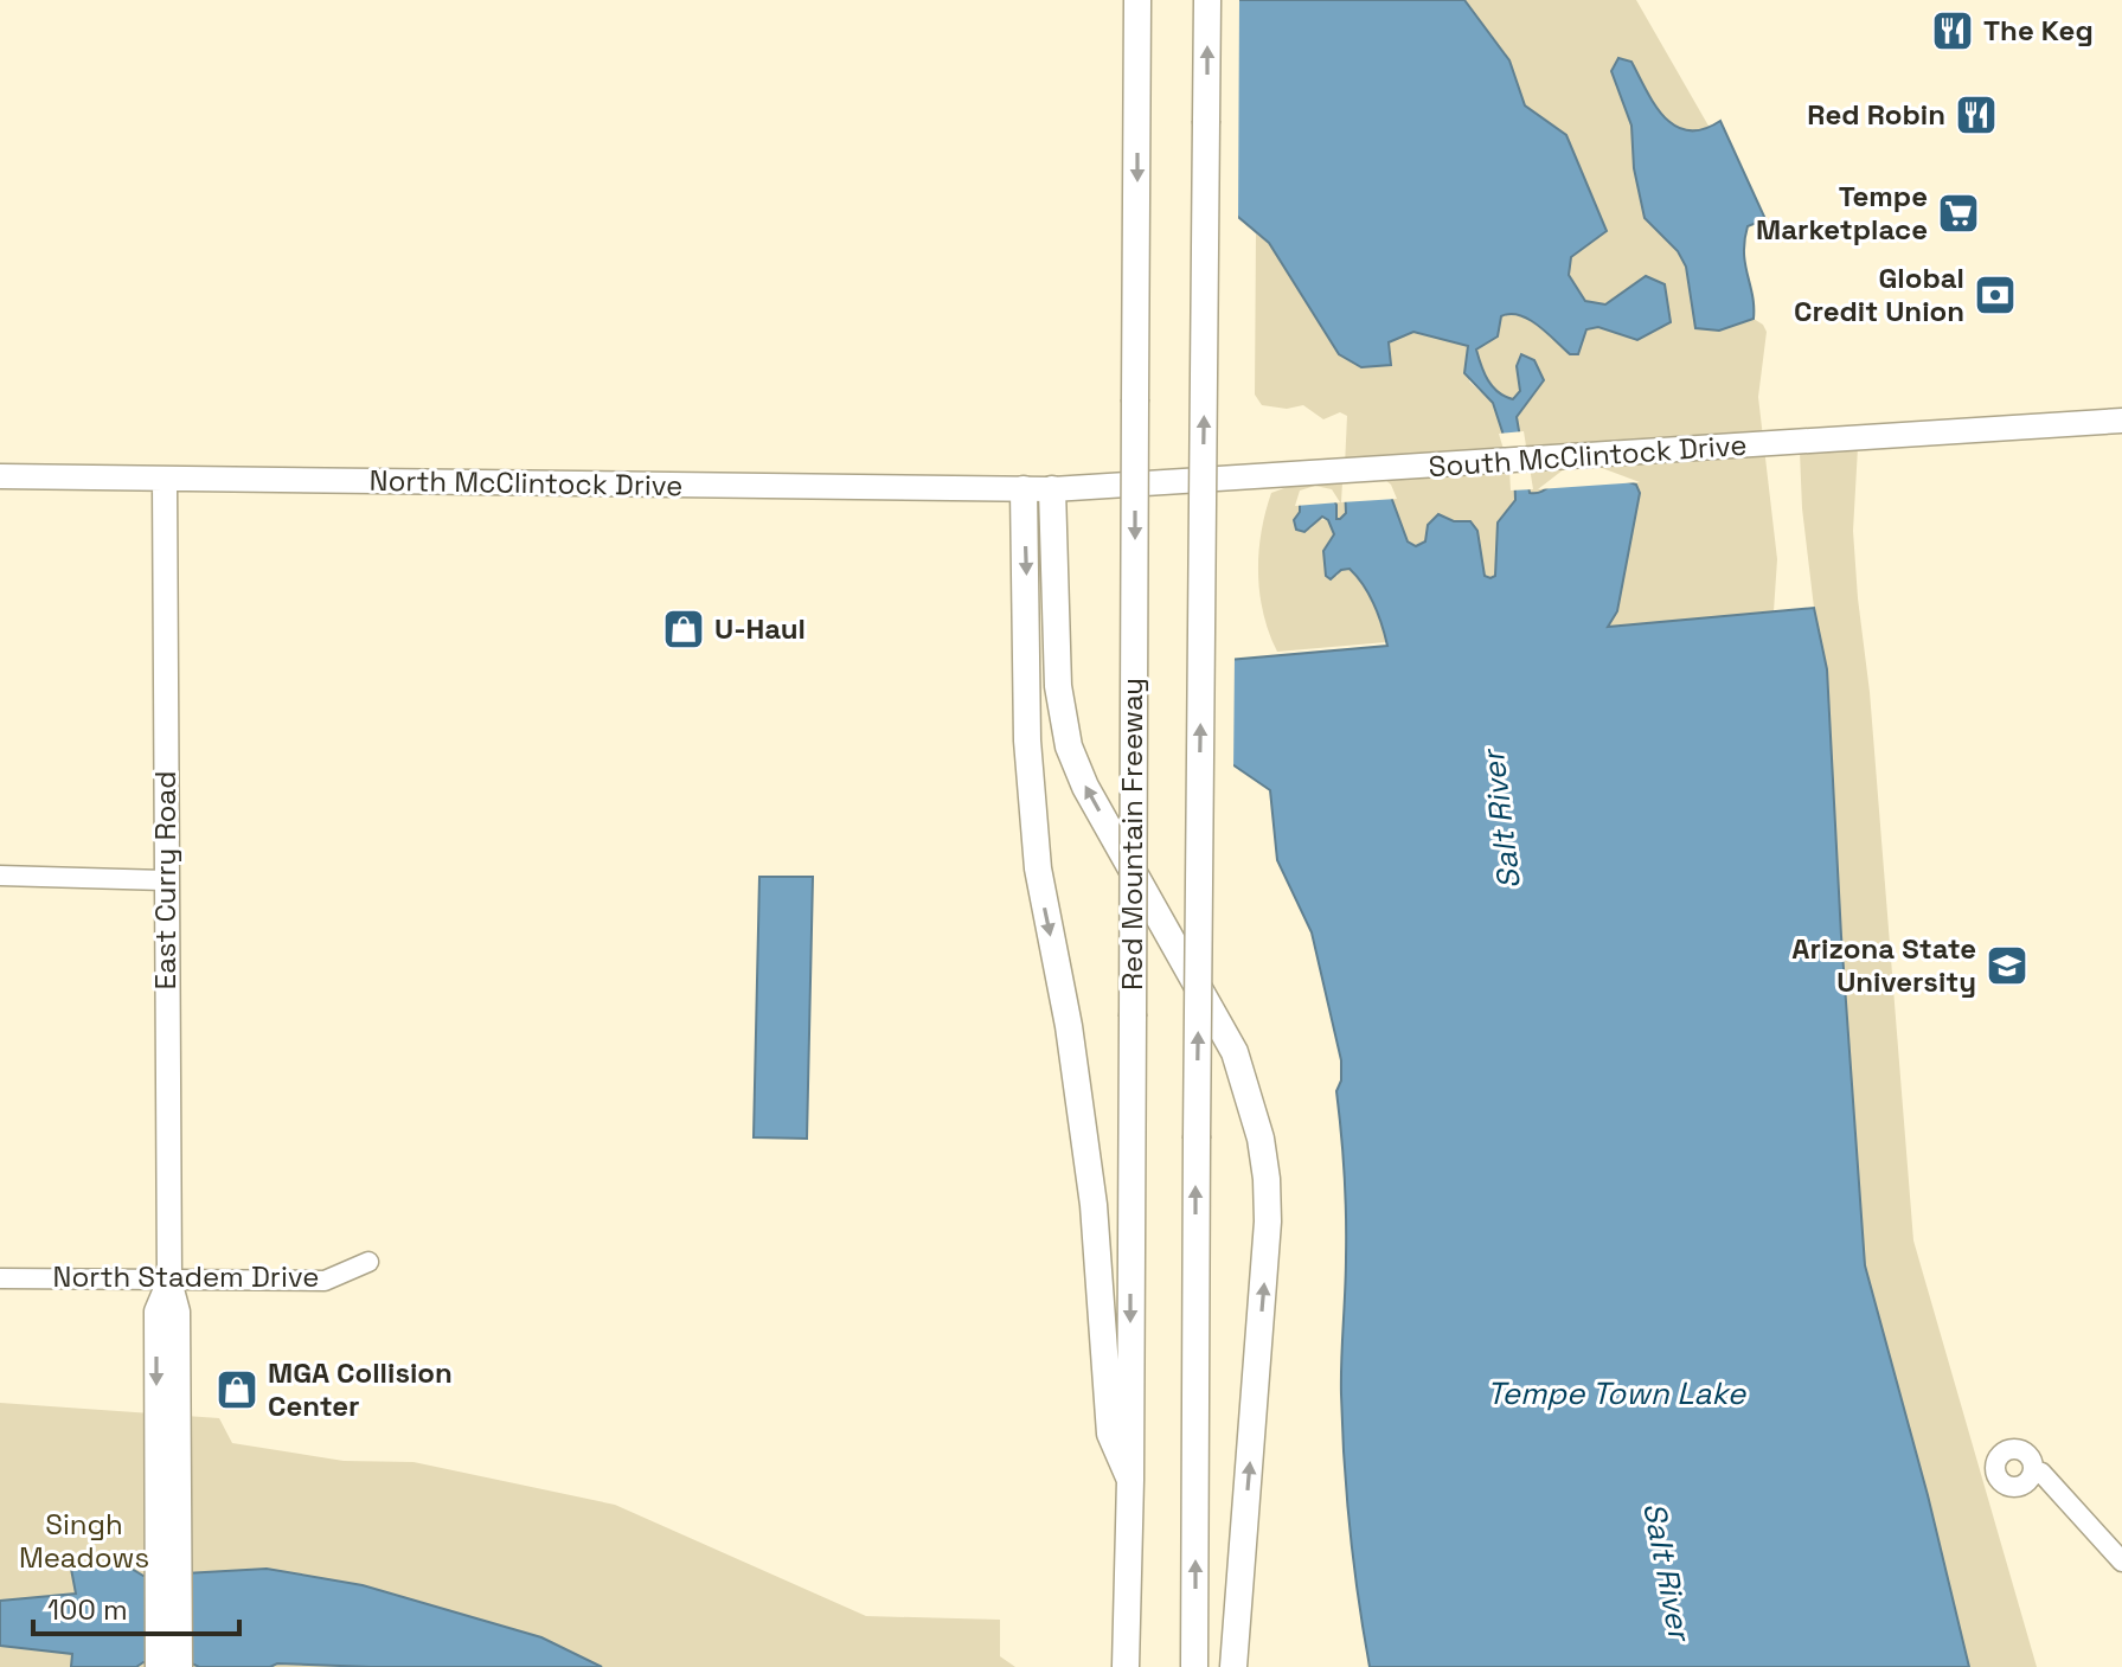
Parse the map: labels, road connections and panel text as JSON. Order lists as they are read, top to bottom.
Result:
{
  "streets": {
    "highway": ["Red Mountain Freeway"],
    "main road": ["South McClintock Drive", "North McClintock Drive", "East Curry Road"],
    "street": ["North Stadem Drive"]
  },
  "crossings": [
    ["South McClintock Drive", "North McClintock Drive"],
    ["North McClintock Drive", "East Curry Road"],
    ["East Curry Road", "North Stadem Drive"]
  ],
  "water": ["Salt River", "Tempe Town Lake"],
  "parks": ["Singh Meadows"],
  "places": {
    "restaurant": ["The Keg", "Red Robin"],
    "supermarket": ["Tempe Marketplace"],
    "bank": ["Global Credit Union"],
    "shop": ["U-Haul", "MGA Collision Center"],
    "school or university": ["Arizona State University"]
  },
  "scale_bar": "100 m"
}
